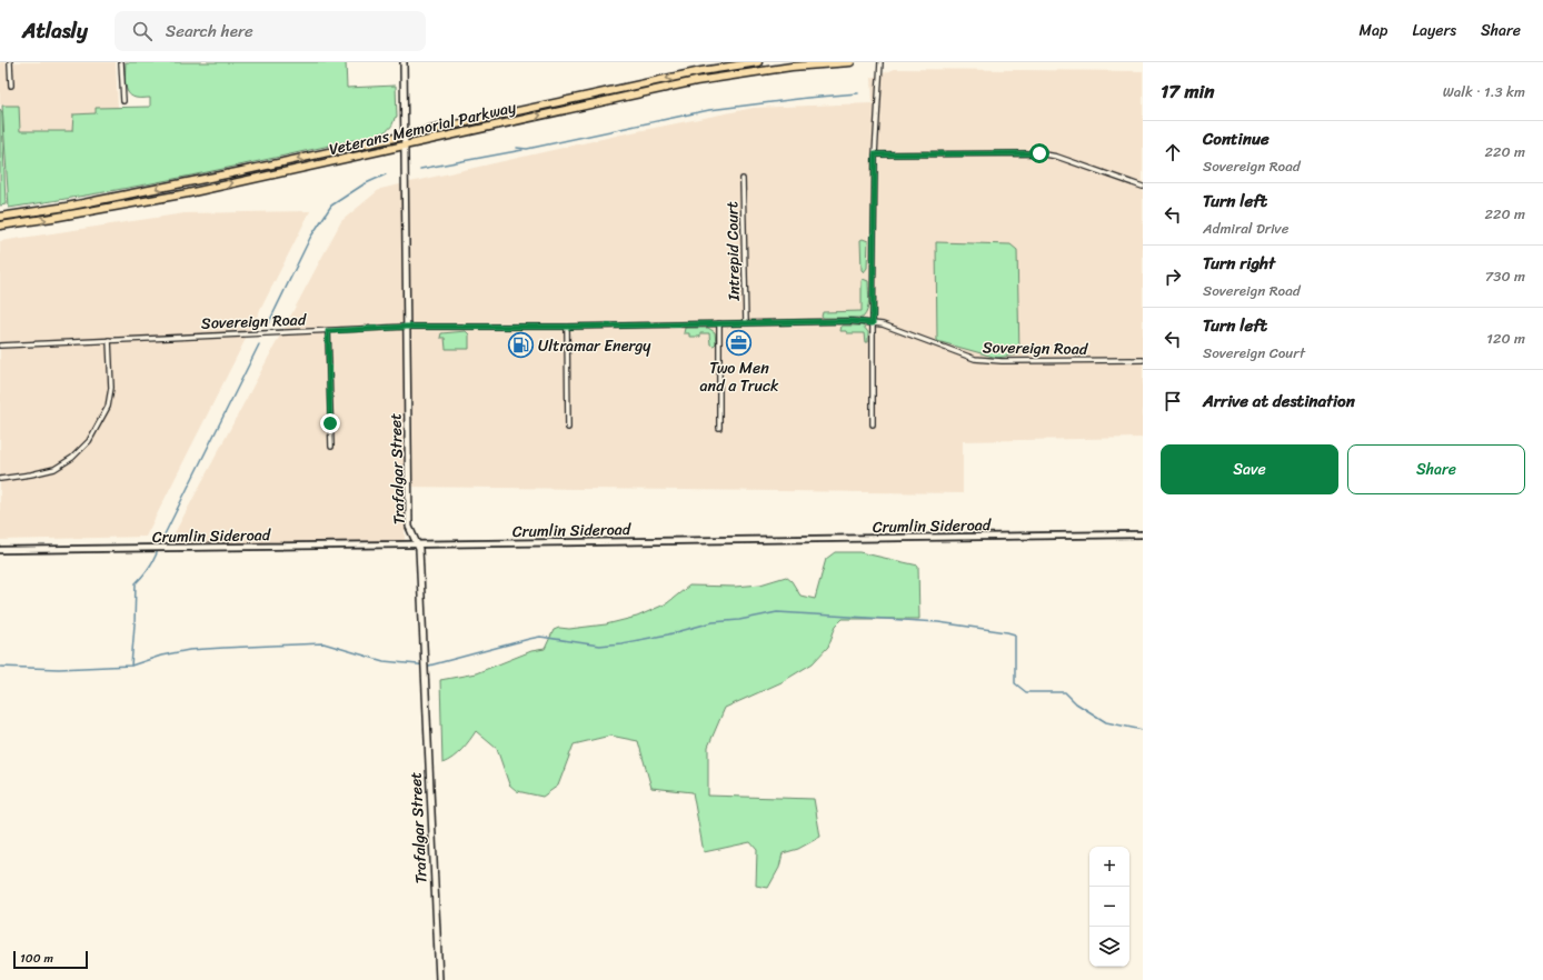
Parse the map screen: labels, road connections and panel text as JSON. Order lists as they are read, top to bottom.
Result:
{
  "streets": {
    "highway": ["Veterans Memorial Parkway"],
    "main road": ["Trafalgar Street"],
    "street": ["Intrepid Court", "Sovereign Road", "Crumlin Sideroad"]
  },
  "crossings": [
    ["Veterans Memorial Parkway", "Trafalgar Street"],
    ["Intrepid Court", "Sovereign Road"],
    ["Sovereign Road", "Trafalgar Street"],
    ["Trafalgar Street", "Crumlin Sideroad"]
  ],
  "places": {
    "office": ["Two Men and a Truck"],
    "fuel station": ["Ultramar Energy"]
  },
  "scale_bar": "100 m",
  "page": {
    "header": "Atlasly",
    "search": "Search here",
    "nav": ["Map", "Layers", "Share"],
    "heading": ["17 min", "Walk · 1.3 km"],
    "list": [
      ["Continue", "Sovereign Road", "220 m"],
      ["Turn left", "Admiral Drive", "220 m"],
      ["Turn right", "Sovereign Road", "730 m"],
      ["Turn left", "Sovereign Court", "120 m"],
      "Arrive at destination"
    ],
    "buttons": ["Save", "Share"],
    "map_buttons": ["+", "−"],
    "scale": "100 m"
  }
}
